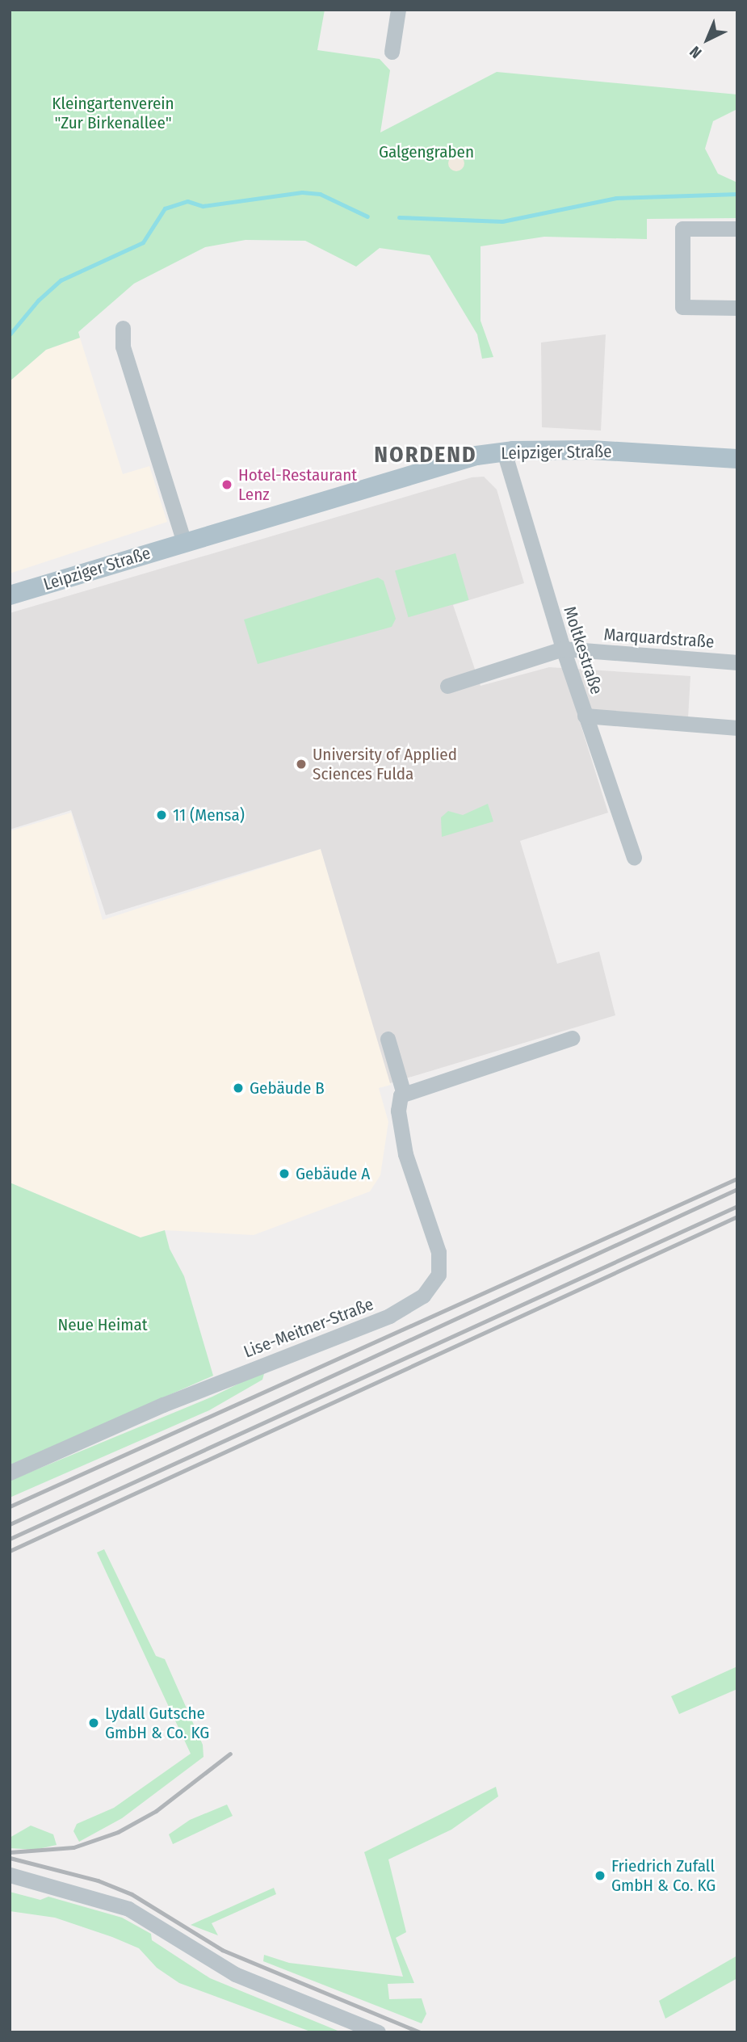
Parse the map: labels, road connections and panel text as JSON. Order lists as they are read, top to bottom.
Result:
{
  "streets": {
    "main road": ["Leipziger Straße"],
    "street": ["Marquardstraße", "Moltkestraße", "Lise-Meitner-Straße"]
  },
  "crossings": [
    ["Leipziger Straße", "Moltkestraße"],
    ["Marquardstraße", "Moltkestraße"]
  ],
  "districts": ["NORDEND"],
  "parks": ["Kleingartenverein \"Zur Birkenallee\"", "Galgengraben", "Neue Heimat"],
  "places": [
    "Hotel-Restaurant Lenz",
    "University of Applied Sciences Fulda",
    "11 (Mensa)",
    "Gebäude B",
    "Gebäude A",
    "Lydall Gutsche GmbH & Co. KG",
    "Friedrich Zufall GmbH & Co. KG"
  ],
  "north": "bottom left"
}
